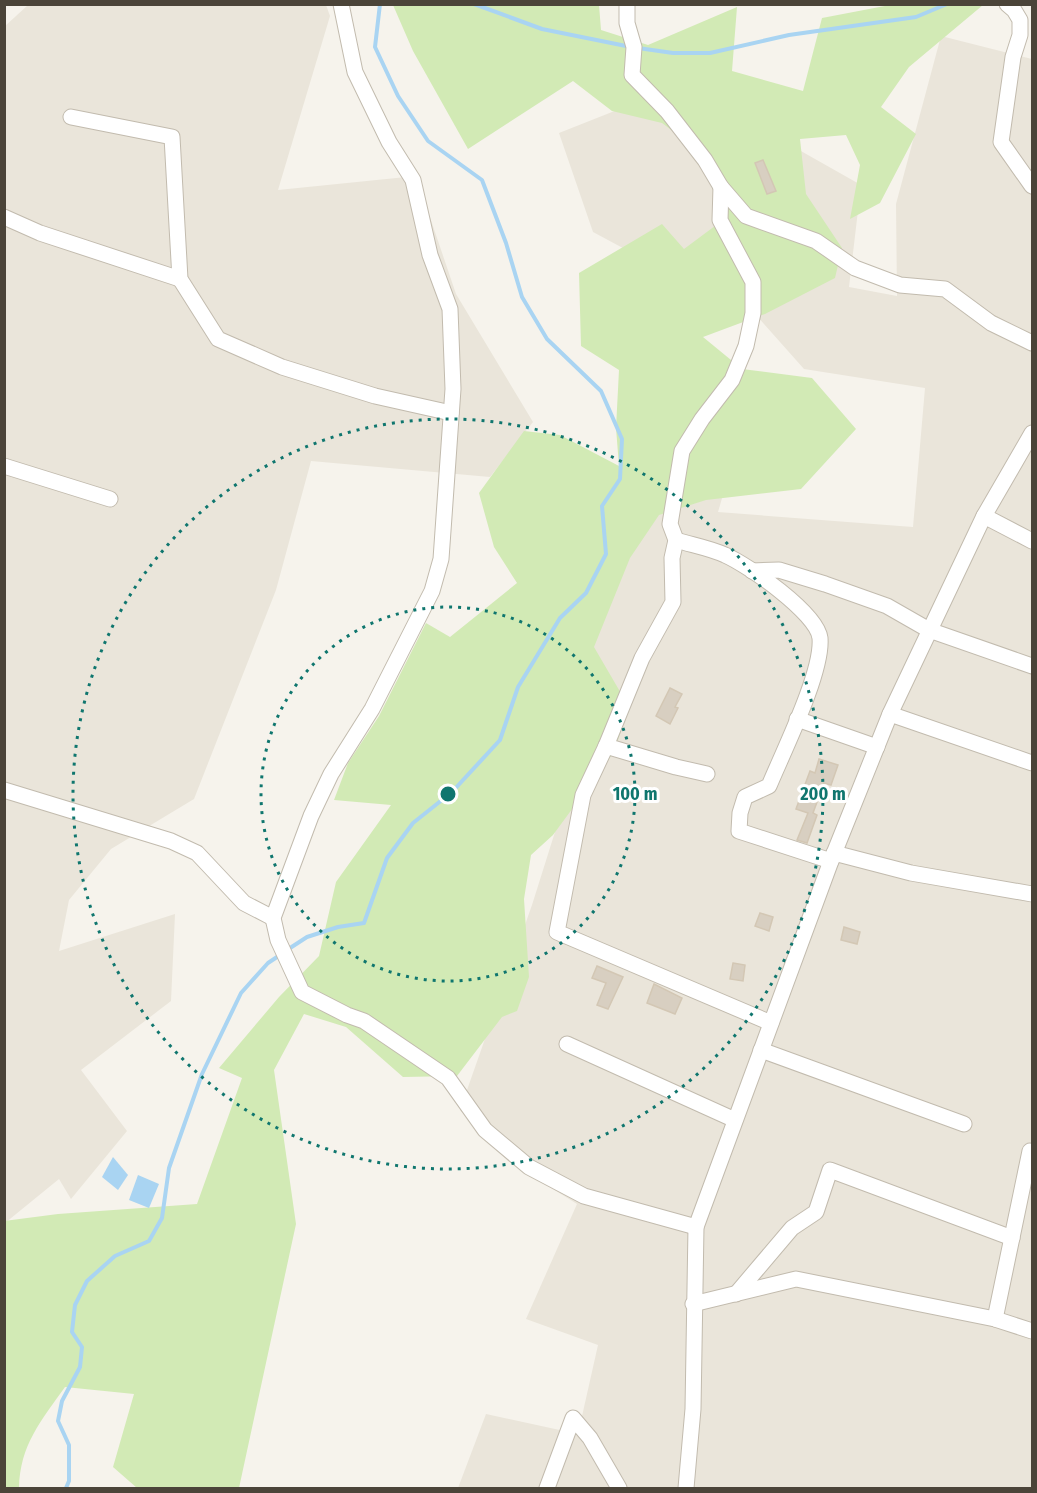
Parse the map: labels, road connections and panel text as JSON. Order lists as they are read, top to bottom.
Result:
{
  "rings": ["100 m", "200 m"]
}
